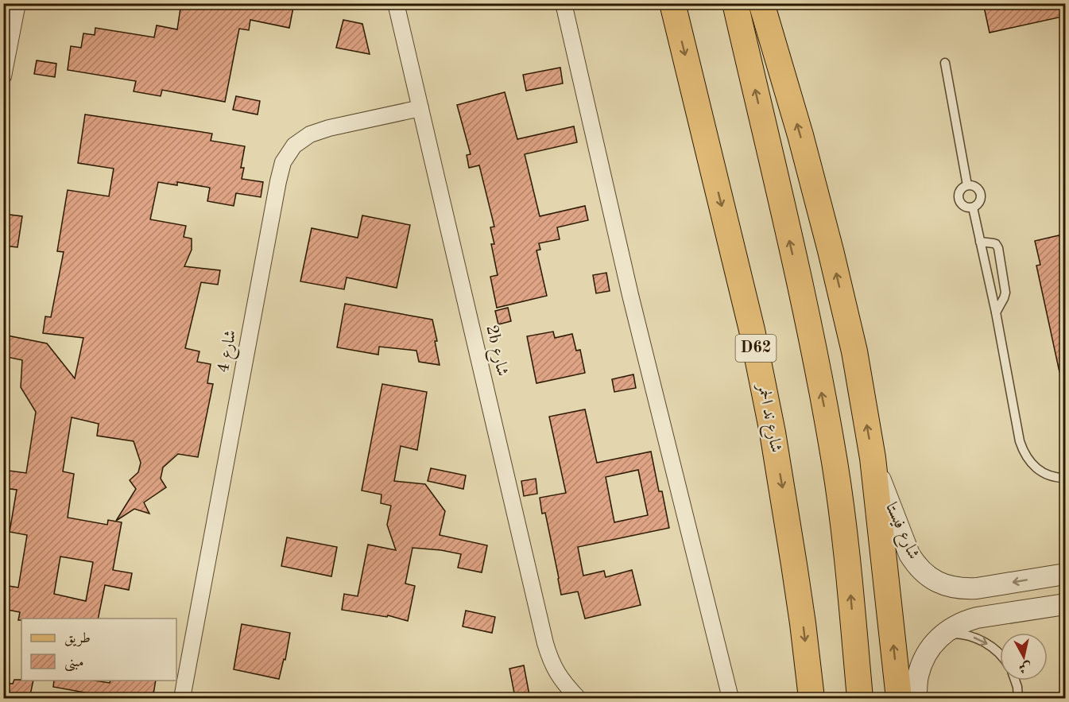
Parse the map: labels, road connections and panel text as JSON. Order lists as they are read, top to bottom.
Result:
{
  "streets": {
    "main road": ["D62", "شارع ند الحمر"],
    "street": ["2b شارع", "شارع 4", "شارع فيستا"]
  },
  "crossings": [
    ["2b شارع", "شارع 4"]
  ],
  "one_way": ["شارع فيستا"],
  "legend": ["طريق", "مبنى"],
  "north": "bottom"
}
